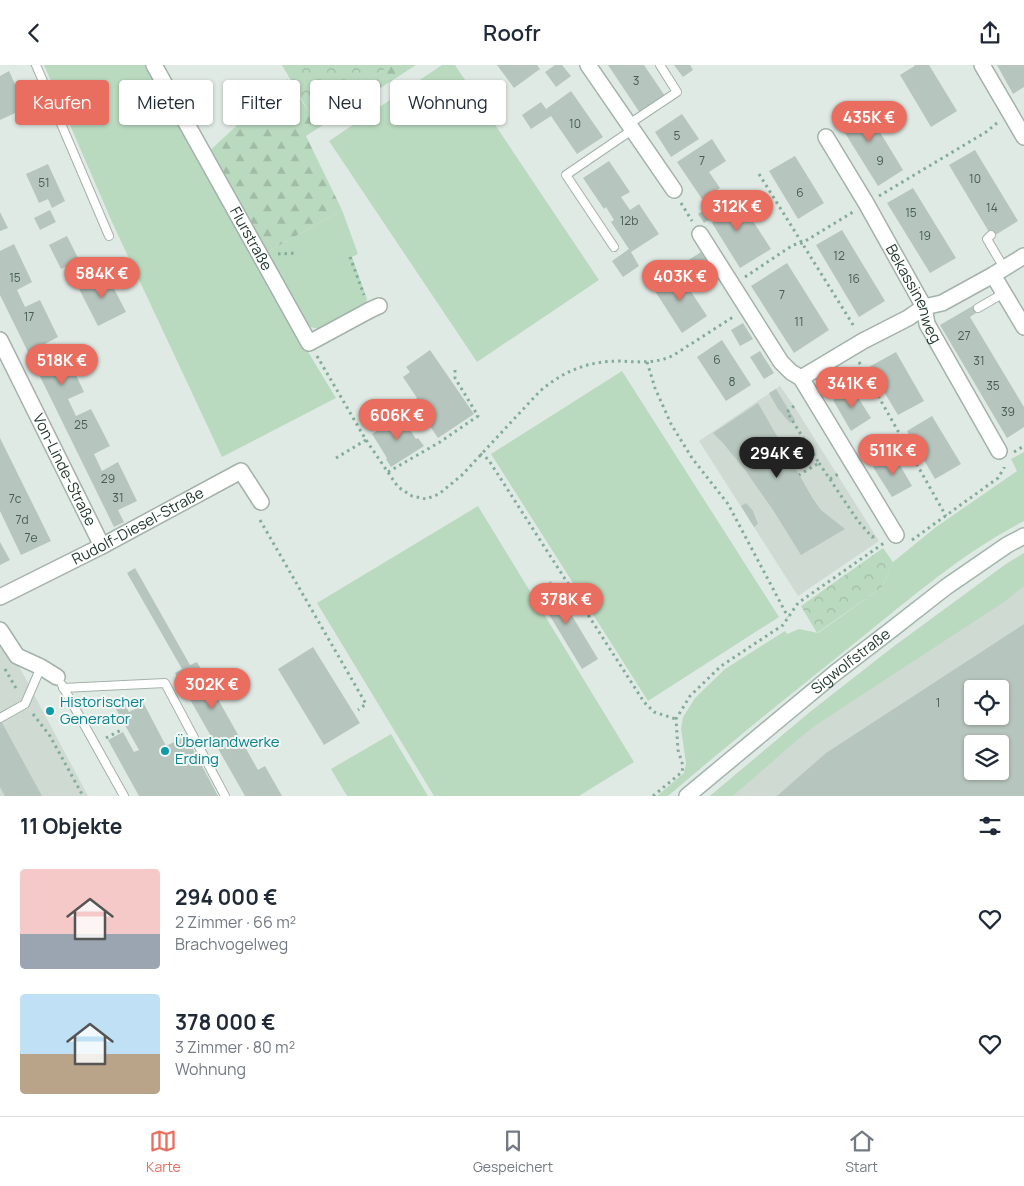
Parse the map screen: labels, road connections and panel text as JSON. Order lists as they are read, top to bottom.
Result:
{
  "streets": {
    "street": [
      "Flurstraße",
      "Bekassinenweg",
      "Von-Linde-Straße",
      "Rudolf-Diesel-Straße",
      "Sigwolfstraße"
    ]
  },
  "crossings": [
    ["Von-Linde-Straße", "Rudolf-Diesel-Straße"]
  ],
  "places": ["Historischer Generator", "Überlandwerke Erding"],
  "house_numbers": [
    "3",
    "10",
    "5",
    "7",
    "9",
    "10",
    "51",
    "6",
    "14",
    "15",
    "12b",
    "19",
    "12",
    "15",
    "16",
    "7",
    "17",
    "11",
    "27",
    "6",
    "31",
    "8",
    "35",
    "39",
    "25",
    "29",
    "31",
    "7c",
    "7d",
    "7e",
    "1"
  ],
  "page": {
    "header": "Roofr",
    "chip": [
      "Kaufen",
      "Mieten",
      "Filter",
      "Neu",
      "Wohnung"
    ],
    "price": [
      "435K €",
      "312K €",
      "584K €",
      "403K €",
      "518K €",
      "341K €",
      "606K €",
      "511K €",
      "294K €",
      "378K €",
      "302K €"
    ],
    "heading": "11 Objekte",
    "list": [
      {
        "name": "294 000 €",
        "note": "2 Zimmer · 66 m² · Brachvogelweg"
      },
      {
        "name": "378 000 €",
        "note": "3 Zimmer · 80 m² · Wohnung"
      }
    ],
    "tabs": ["Karte", "Gespeichert", "Start"]
  }
}
